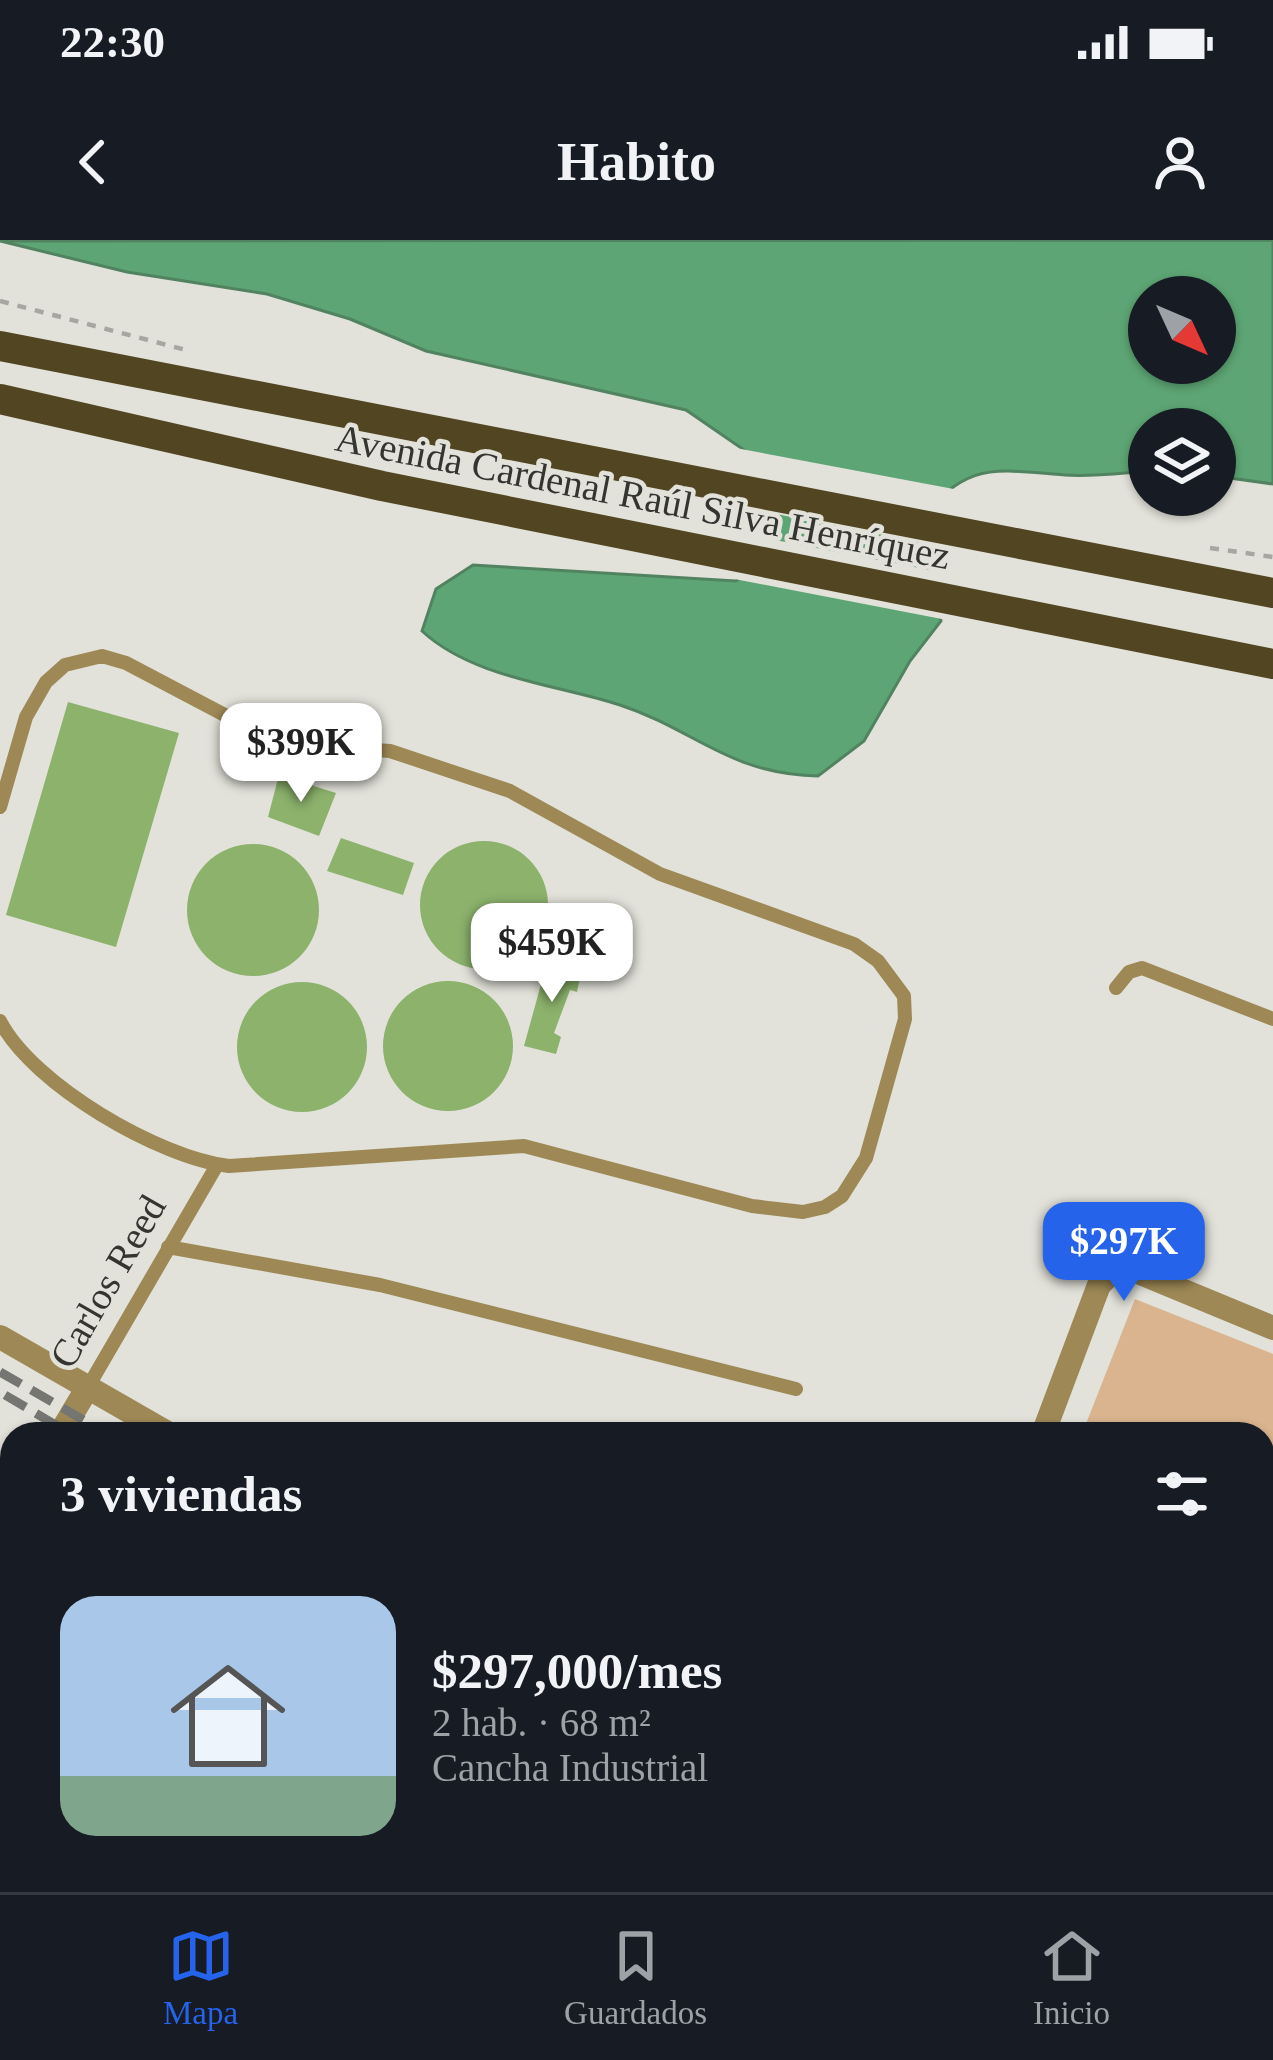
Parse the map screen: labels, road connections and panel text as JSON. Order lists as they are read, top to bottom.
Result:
{
  "streets": {
    "main road": ["Avenida Cardenal Raúl Silva Henríquez"],
    "street": ["Carlos Reed"]
  },
  "north": "bottom right",
  "page": {
    "status": "22:30",
    "header": "Habito",
    "price": ["$399K", "$459K", "$297K"],
    "heading": "3 viviendas",
    "list": [
      {
        "name": "$297,000/mes",
        "note": "2 hab. · 68 m² · Cancha Industrial"
      }
    ],
    "tabs": ["Mapa", "Guardados", "Inicio"]
  }
}
